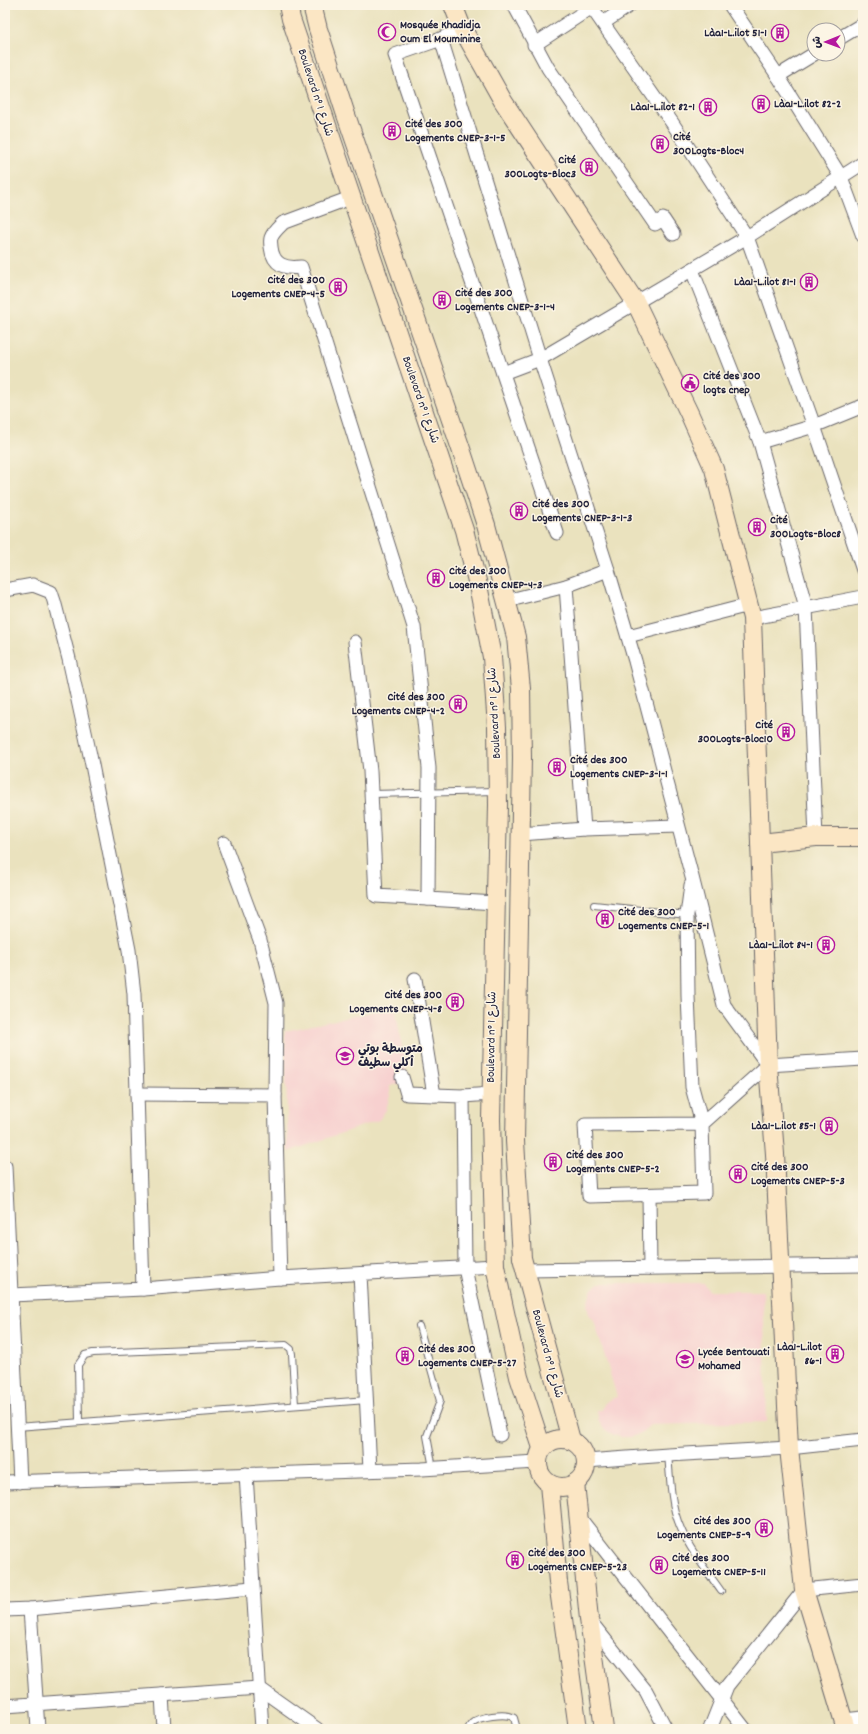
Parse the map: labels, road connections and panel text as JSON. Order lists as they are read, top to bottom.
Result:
{
  "streets": {
    "main road": ["Boulevard n° شارع 1"]
  },
  "places": {
    "mosque": ["Mosquée Khadidja Oum El Mouminine"],
    "building": [
      "Làa1-L.ilot 51-1",
      "Làa1-L.ilot 82-2",
      "Làa1-L.ilot 82-1",
      "Cité des 300 Logements CNEP-3-1-5",
      "Cité 300Logts-Bloc4",
      "Cité 300Logts-Bloc3",
      "Làa1-L.ilot 81-1",
      "Cité des 300 Logements CNEP-4-5",
      "Cité des 300 Logements CNEP-3-1-4",
      "Cité des 300 Logements CNEP-3-1-3",
      "Cité 300Logts-Bloc8",
      "Cité des 300 Logements CNEP-4-3",
      "Cité des 300 Logements CNEP-4-2",
      "Cité 300Logts-Bloc10",
      "Cité des 300 Logements CNEP-3-1-1",
      "Cité des 300 Logements CNEP-5-1",
      "Làa1-L.ilot 84-1",
      "Cité des 300 Logements CNEP-4-8",
      "Làa1-L.ilot 85-1",
      "Cité des 300 Logements CNEP-5-2",
      "Cité des 300 Logements CNEP-5-3",
      "Làa1-L.ilot 86-1",
      "Cité des 300 Logements CNEP-5-27",
      "Cité des 300 Logements CNEP-5-9",
      "Cité des 300 Logements CNEP-5-23",
      "Cité des 300 Logements CNEP-5-11"
    ],
    "public building": ["Cité des 300 logts cnep"],
    "school or university": ["متوسطة بوتي أكلي سطيف", "Lycée Bentouati Mohamed"]
  },
  "north": "left"
}
